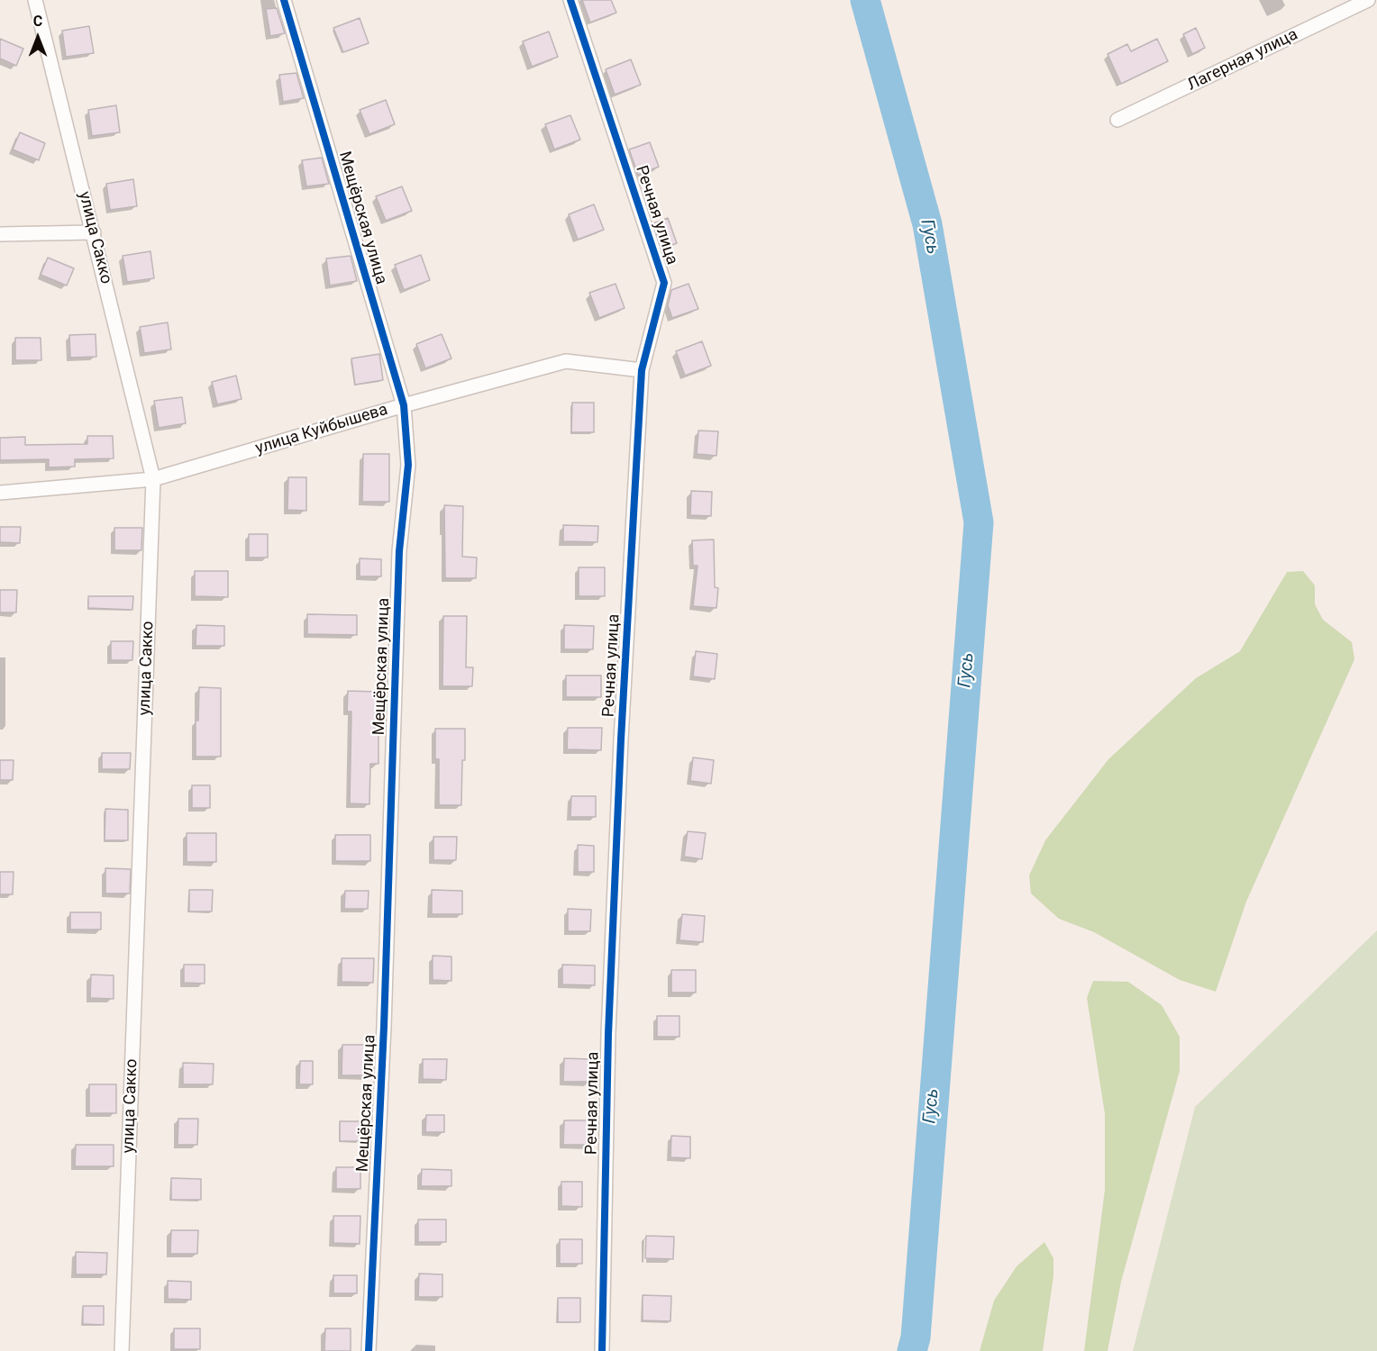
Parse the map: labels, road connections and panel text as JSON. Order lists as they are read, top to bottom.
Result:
{
  "streets": {
    "street": [
      "Лагерная улица",
      "Речная улица",
      "Мещёрская улица",
      "улица Сакко",
      "улица Куйбышева"
    ]
  },
  "crossings": [
    ["Речная улица", "улица Куйбышева"],
    ["Мещёрская улица", "улица Куйбышева"],
    ["улица Сакко", "улица Куйбышева"]
  ],
  "water": ["Гусь"],
  "north": "top"
}
